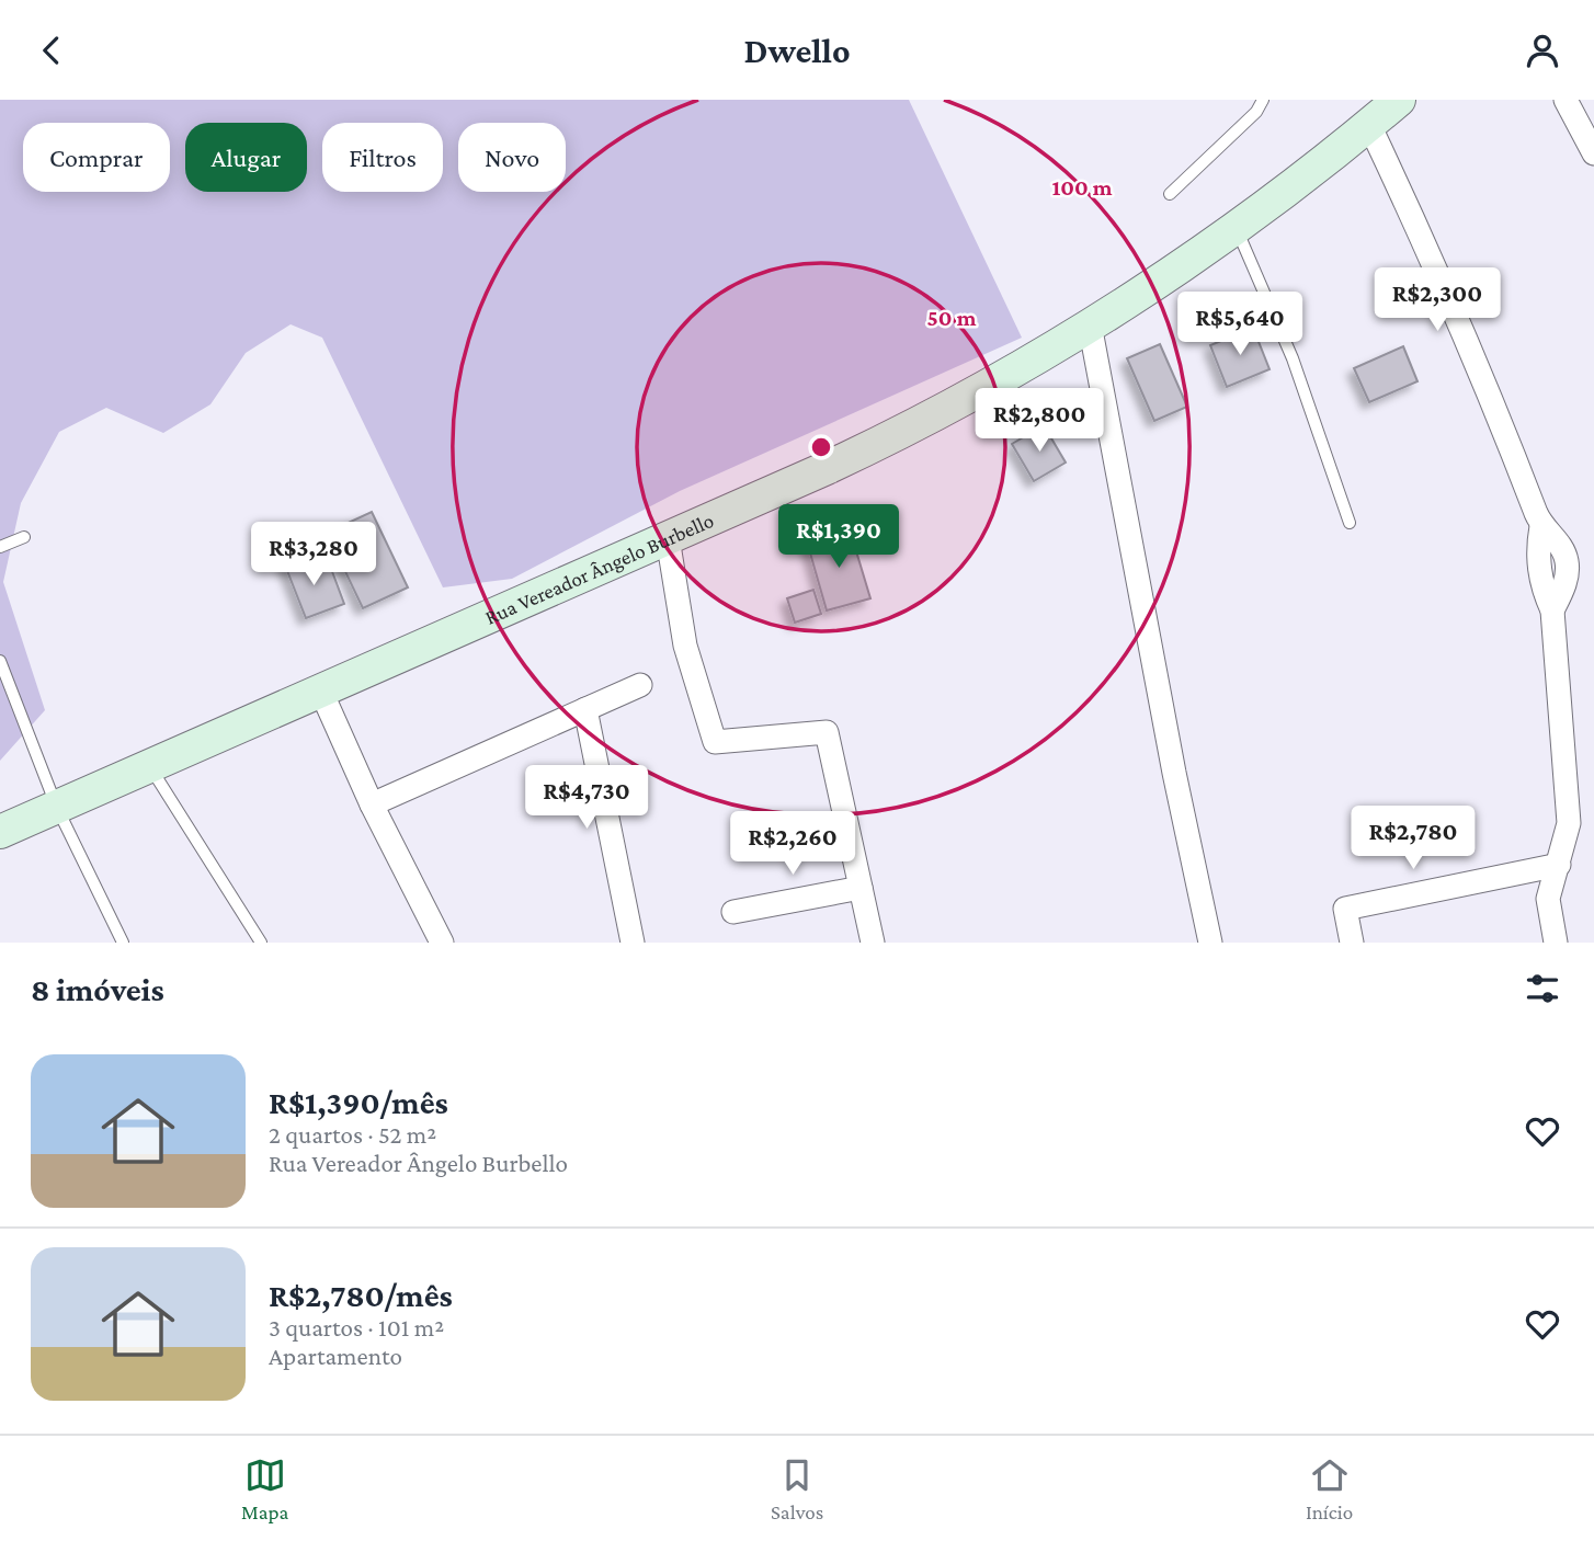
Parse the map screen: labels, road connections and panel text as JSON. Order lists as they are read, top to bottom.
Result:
{
  "streets": {
    "main road": ["Rua Vereador Ângelo Burbello"]
  },
  "page": {
    "header": "Dwello",
    "chip": [
      "Comprar",
      "Alugar",
      "Filtros",
      "Novo"
    ],
    "price": [
      "R$2,300",
      "R$5,640",
      "R$2,800",
      "R$1,390",
      "R$3,280",
      "R$4,730",
      "R$2,780",
      "R$2,260"
    ],
    "heading": "8 imóveis",
    "list": [
      {
        "name": "R$1,390/mês",
        "note": "2 quartos · 52 m² · Rua Vereador Ângelo Burbello"
      },
      {
        "name": "R$2,780/mês",
        "note": "3 quartos · 101 m² · Apartamento"
      }
    ],
    "tabs": ["Mapa", "Salvos", "Início"]
  },
  "rings": ["100 m", "50 m"]
}
